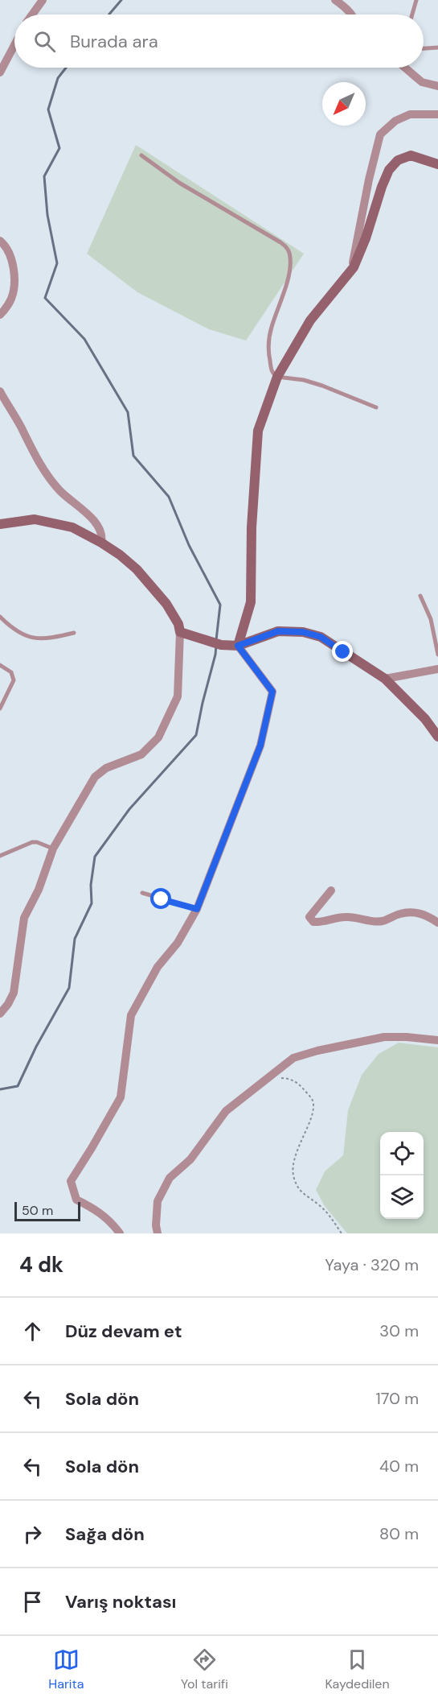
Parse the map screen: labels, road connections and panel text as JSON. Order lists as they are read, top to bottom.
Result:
{
  "scale_bar": "50 m",
  "north": "bottom left",
  "page": {
    "search": "Burada ara",
    "scale": "50 m",
    "heading": ["4 dk", "Yaya · 320 m"],
    "list": [
      ["Düz devam et", "30 m"],
      ["Sola dön", "170 m"],
      ["Sola dön", "40 m"],
      ["Sağa dön", "80 m"],
      "Varış noktası"
    ],
    "nav": ["Harita", "Yol tarifi", "Kaydedilen"]
  }
}
